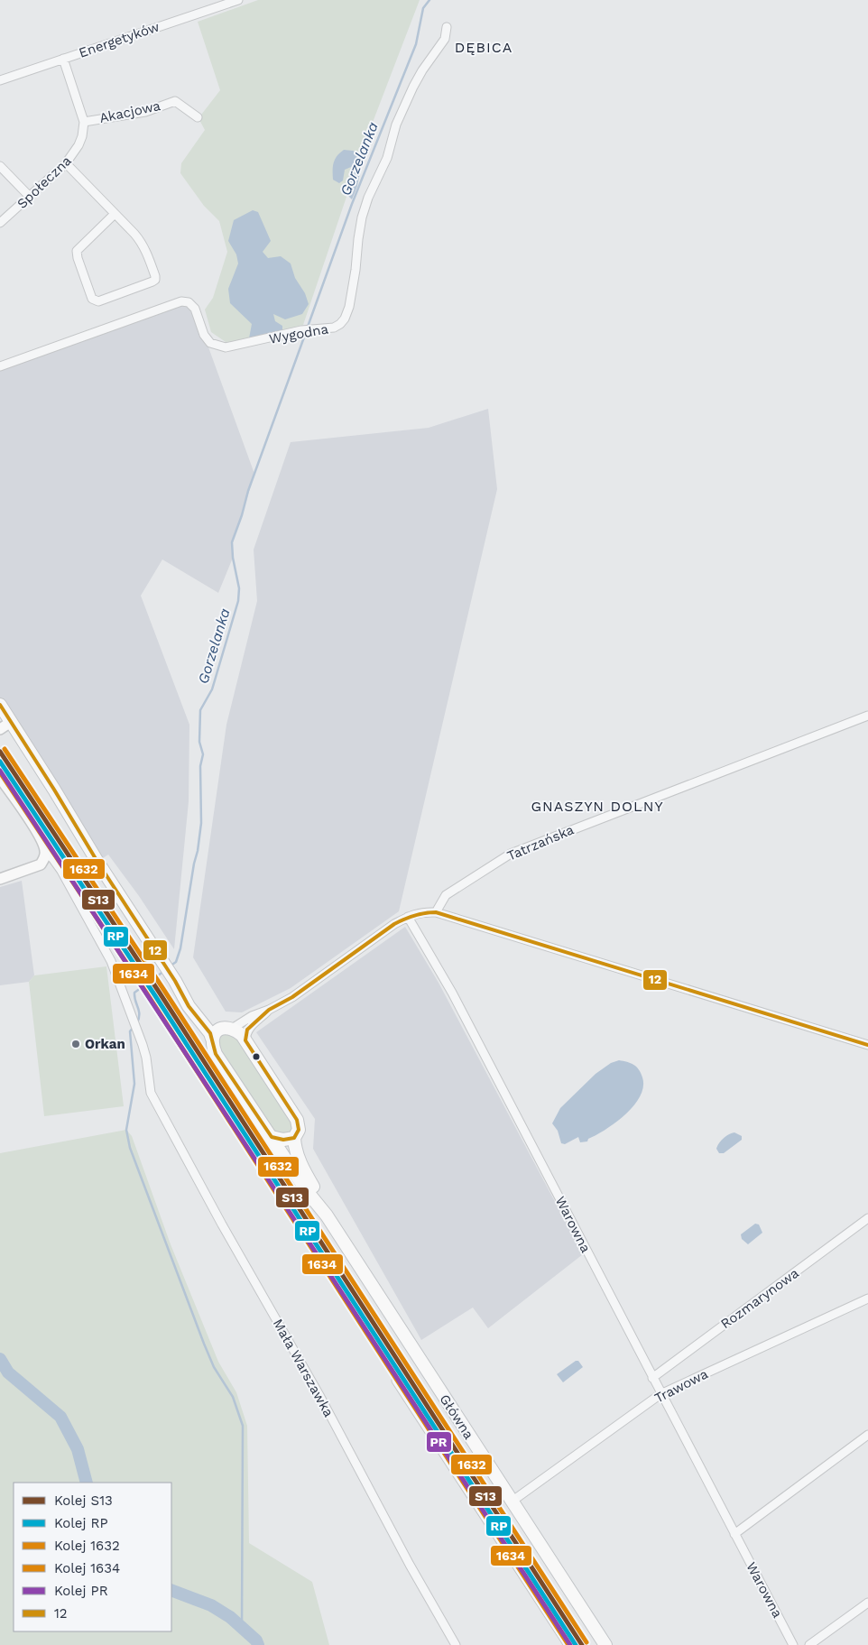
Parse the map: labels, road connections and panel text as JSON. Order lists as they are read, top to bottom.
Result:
{
  "streets": {
    "main road": ["Główna"],
    "street": [
      "Energetyków",
      "Akacjowa",
      "Społeczna",
      "Wygodna",
      "Tatrzańska",
      "Warowna",
      "Rozmarynowa",
      "Mała Warszawka",
      "Trawowa"
    ]
  },
  "crossings": [
    ["Akacjowa", "Społeczna"],
    ["Warowna", "Rozmarynowa"],
    ["Warowna", "Trawowa"],
    ["Trawowa", "Główna"]
  ],
  "districts": ["DĘBICA", "GNASZYN DOLNY"],
  "water": ["Gorzelanka"],
  "places": ["Orkan"],
  "lines": [
    "transit line 12",
    "rail line 1632",
    "rail line S13",
    "rail line RP",
    "rail line PR",
    "rail line 1634"
  ],
  "legend": [
    "Kolej S13",
    "Kolej RP",
    "Kolej 1632",
    "Kolej 1634",
    "Kolej PR",
    "12"
  ]
}
